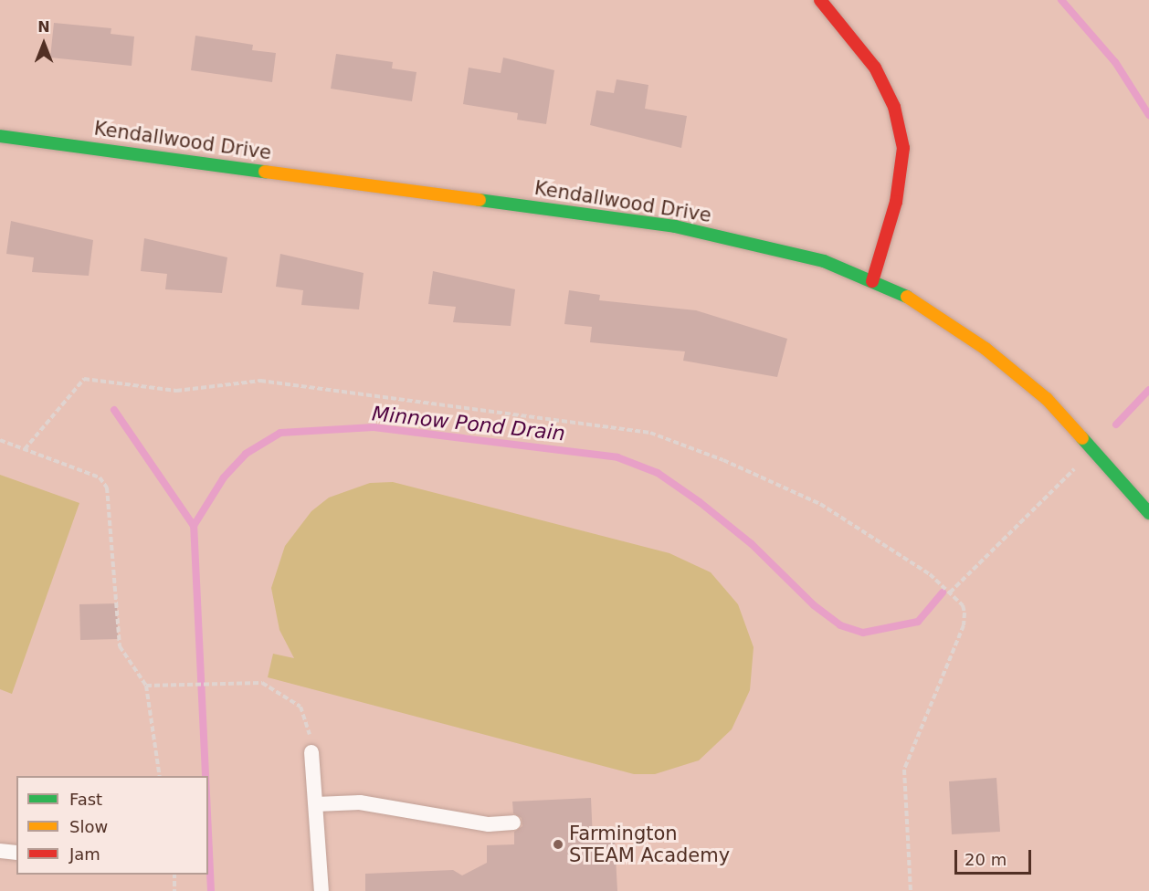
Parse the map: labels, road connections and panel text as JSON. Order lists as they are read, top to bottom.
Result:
{
  "streets": {
    "street": ["Kendallwood Drive"]
  },
  "water": ["Minnow Pond Drain"],
  "places": ["Farmington STEAM Academy"],
  "legend": ["Fast", "Slow", "Jam"],
  "scale_bar": "20 m",
  "north": "top"
}
